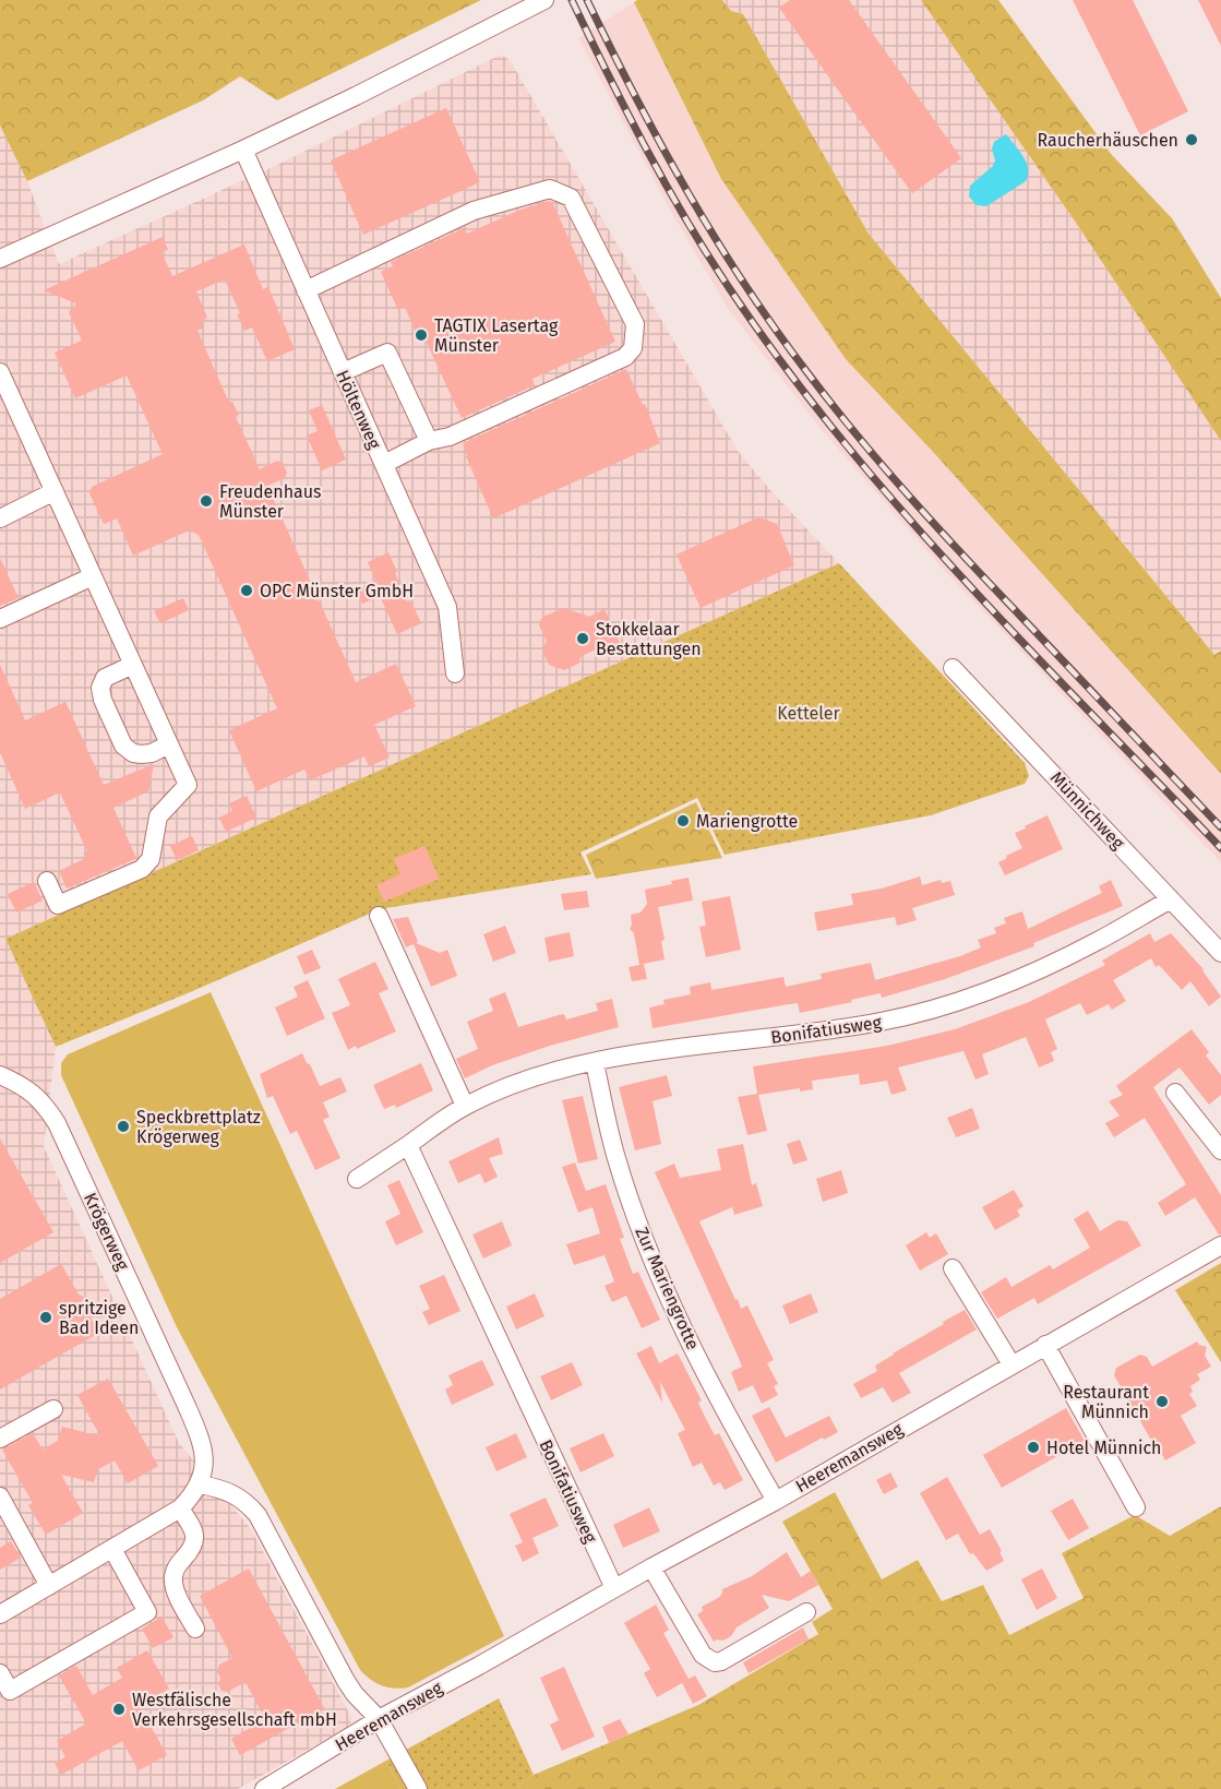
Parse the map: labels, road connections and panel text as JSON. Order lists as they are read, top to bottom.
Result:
{
  "streets": {
    "street": [
      "Höltenweg",
      "Münnichweg",
      "Bonifatiusweg",
      "Krögerweg",
      "Zur Mariengrotte",
      "Heeremansweg"
    ]
  },
  "crossings": [
    ["Münnichweg", "Bonifatiusweg"],
    ["Bonifatiusweg", "Zur Mariengrotte"],
    ["Bonifatiusweg", "Heeremansweg"],
    ["Zur Mariengrotte", "Heeremansweg"]
  ],
  "parks": ["Ketteler"],
  "places": [
    "Raucherhäuschen",
    "TAGTIX Lasertag Münster",
    "Freudenhaus Münster",
    "OPC Münster GmbH",
    "Stokkelaar Bestattungen",
    "Mariengrotte",
    "Speckbrettplatz Krögerweg",
    "spritzige Bad Ideen",
    "Restaurant Münnich",
    "Hotel Münnich",
    "Westfälische Verkehrsgesellschaft mbH"
  ]
}
